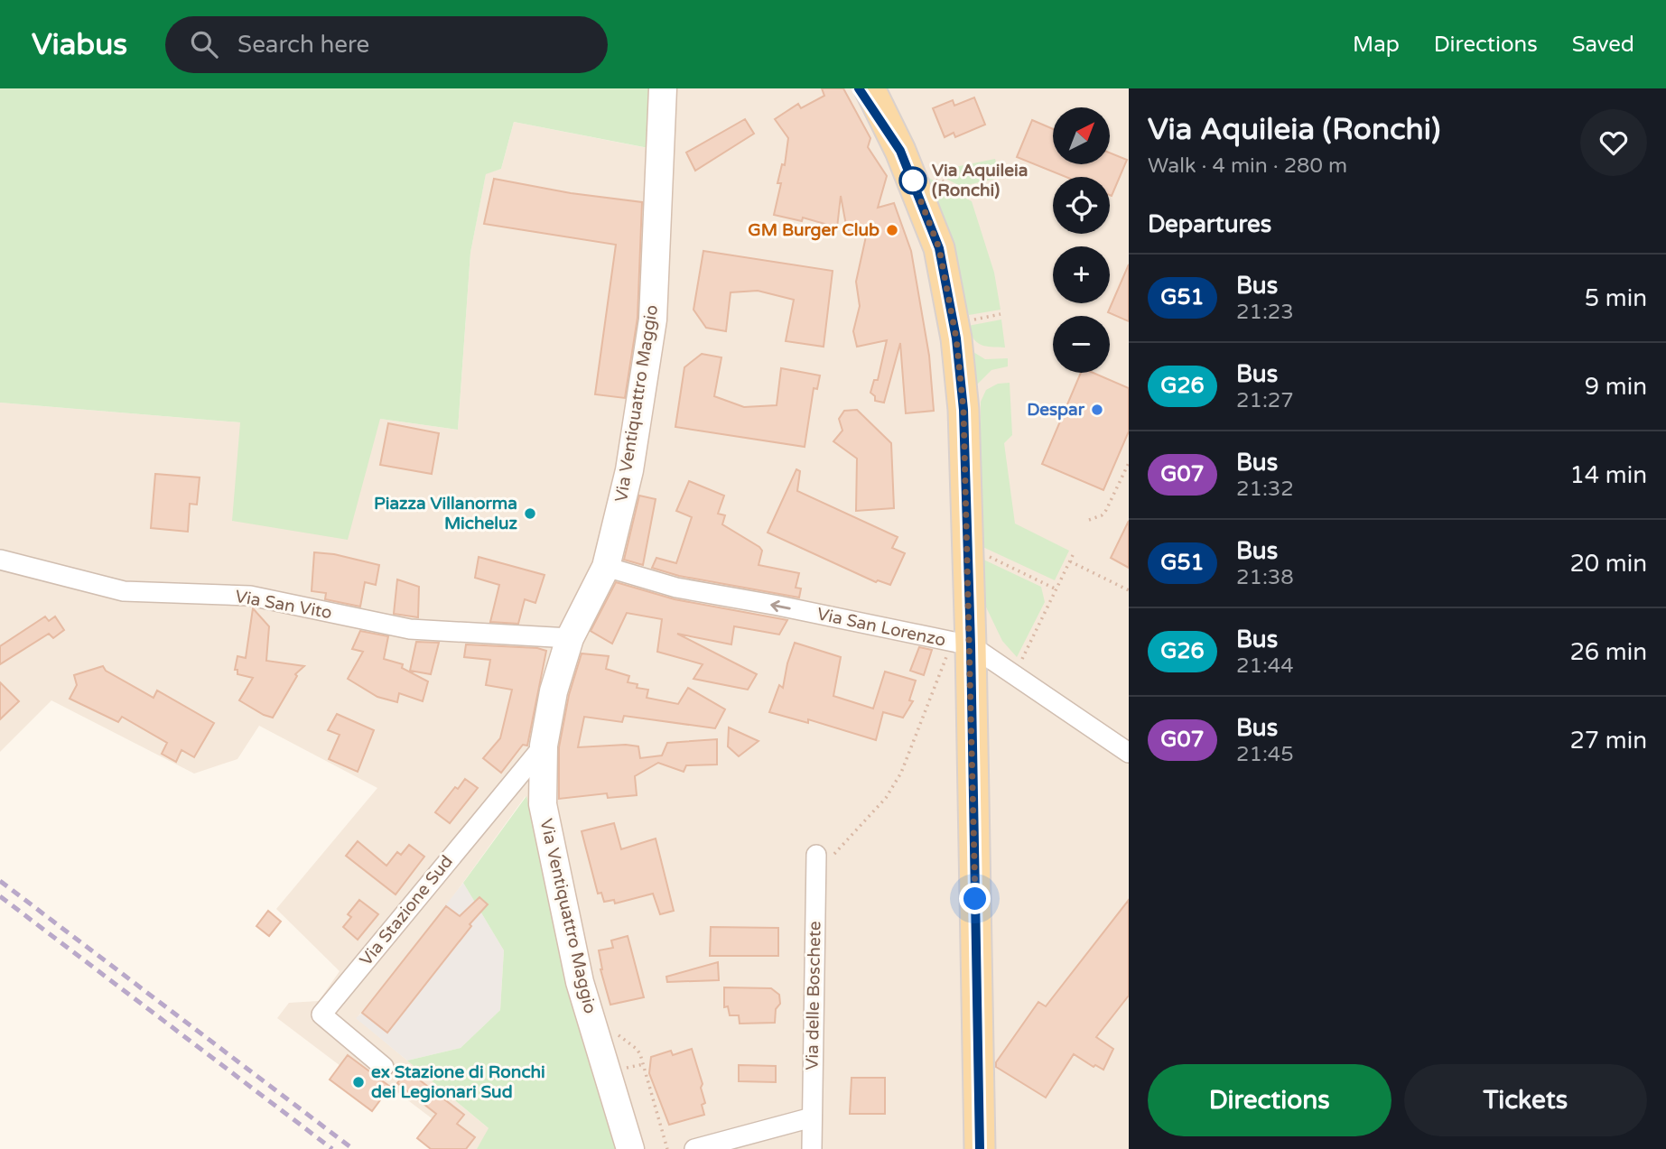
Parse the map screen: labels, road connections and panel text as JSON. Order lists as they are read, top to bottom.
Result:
{
  "streets": {
    "street": [
      "Via Ventiquattro Maggio",
      "Via San Vito",
      "Via San Lorenzo",
      "Via Stazione Sud",
      "Via delle Boschete"
    ]
  },
  "crossings": [
    ["Via Ventiquattro Maggio", "Via San Vito"],
    ["Via Ventiquattro Maggio", "Via San Lorenzo"],
    ["Via Ventiquattro Maggio", "Via Stazione Sud"]
  ],
  "one_way": ["Via San Lorenzo"],
  "places": [
    "Via Aquileia (Ronchi)",
    "GM Burger Club",
    "Despar",
    "Piazza Villanorma Micheluz",
    "ex Stazione di Ronchi dei Legionari Sud"
  ],
  "lines": ["bus line G51"],
  "north": "top right",
  "page": {
    "header": "Viabus",
    "search": "Search here",
    "nav": ["Map", "Directions", "Saved"],
    "heading": [
      ["Via Aquileia (Ronchi)", "Walk · 4 min · 280 m"],
      "Departures"
    ],
    "map_buttons": ["+", "−"],
    "list": [
      {
        "mark": "G51",
        "name": "Bus",
        "note": "21:23",
        "value": "5 min"
      },
      {
        "mark": "G26",
        "name": "Bus",
        "note": "21:27",
        "value": "9 min"
      },
      {
        "mark": "G07",
        "name": "Bus",
        "note": "21:32",
        "value": "14 min"
      },
      {
        "mark": "G51",
        "name": "Bus",
        "note": "21:38",
        "value": "20 min"
      },
      {
        "mark": "G26",
        "name": "Bus",
        "note": "21:44",
        "value": "26 min"
      },
      {
        "mark": "G07",
        "name": "Bus",
        "note": "21:45",
        "value": "27 min"
      }
    ],
    "buttons": ["Directions", "Tickets"]
  }
}
